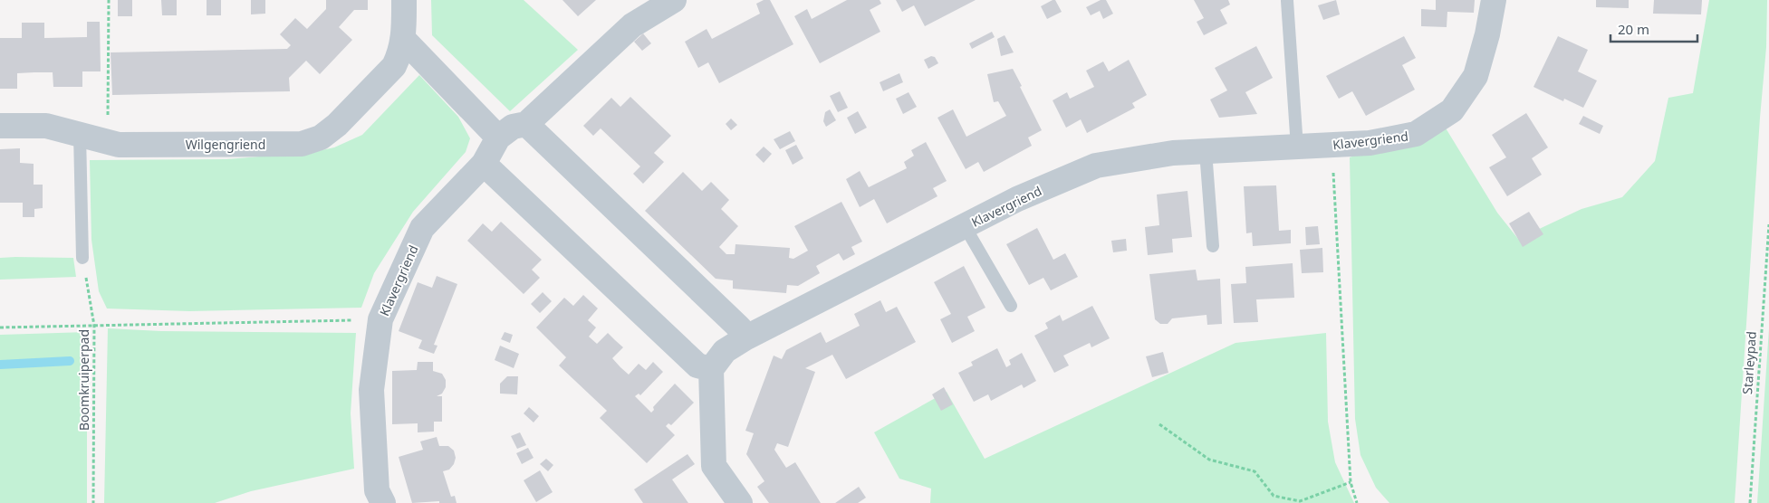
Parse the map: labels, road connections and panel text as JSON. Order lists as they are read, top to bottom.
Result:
{
  "streets": {
    "street": ["Klavergriend", "Wilgengriend"],
    "path": ["Starleypad", "Boomkruiperpad"]
  },
  "scale_bar": "20 m"
}
